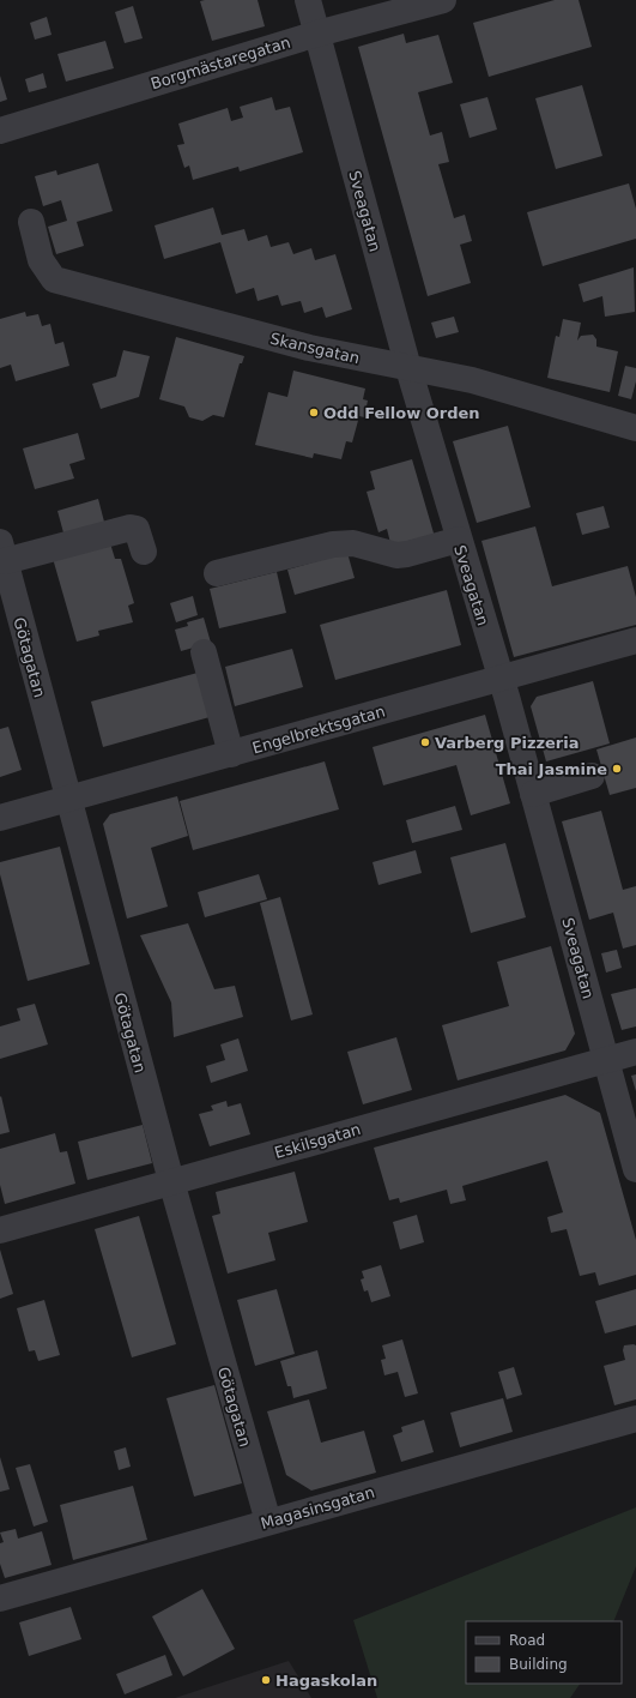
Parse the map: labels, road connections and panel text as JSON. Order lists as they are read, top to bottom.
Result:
{
  "streets": {
    "street": [
      "Borgmästaregatan",
      "Sveagatan",
      "Skansgatan",
      "Götagatan",
      "Engelbrektsgatan",
      "Eskilsgatan",
      "Magasinsgatan"
    ]
  },
  "crossings": [
    ["Borgmästaregatan", "Sveagatan"],
    ["Sveagatan", "Skansgatan"],
    ["Sveagatan", "Engelbrektsgatan"],
    ["Sveagatan", "Eskilsgatan"],
    ["Götagatan", "Engelbrektsgatan"],
    ["Götagatan", "Eskilsgatan"],
    ["Götagatan", "Magasinsgatan"]
  ],
  "places": [
    "Odd Fellow Orden",
    "Varberg Pizzeria",
    "Thai Jasmine",
    "Hagaskolan"
  ],
  "legend": ["Road", "Building"]
}
